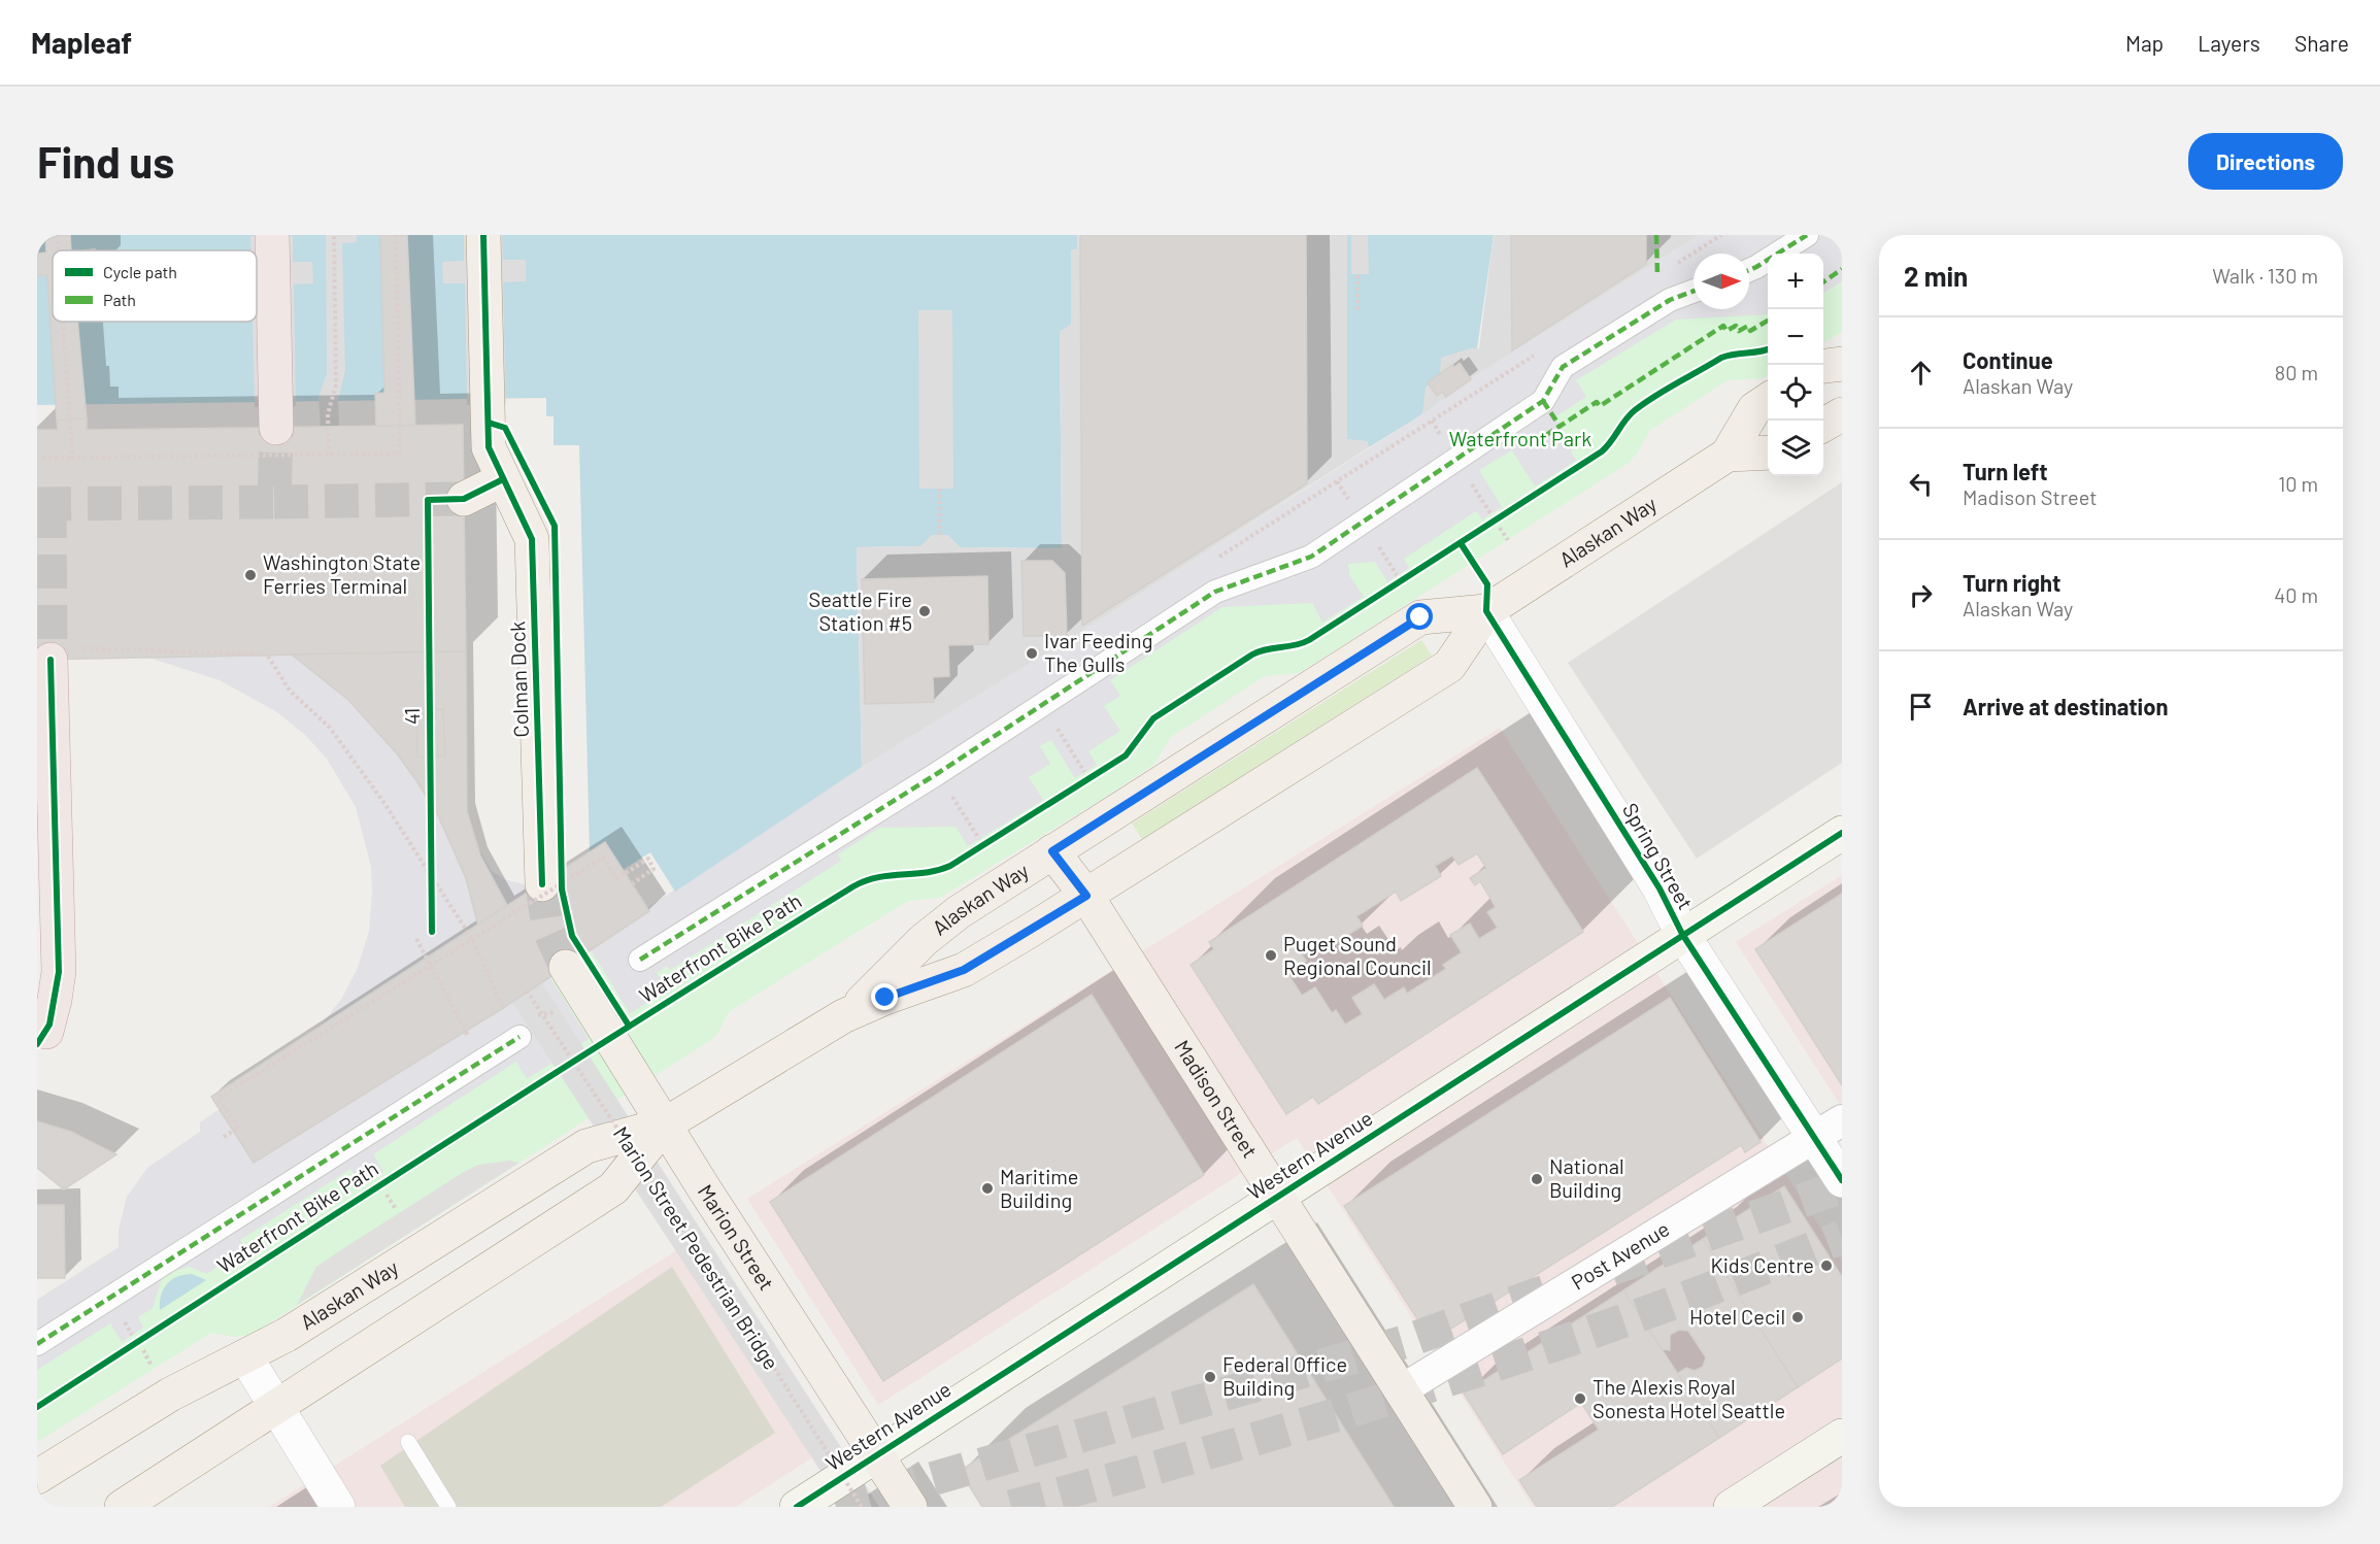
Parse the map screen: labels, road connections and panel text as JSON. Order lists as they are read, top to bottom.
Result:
{
  "streets": {
    "main road": [
      "Alaskan Way",
      "Colman Dock",
      "Madison Street",
      "Western Avenue",
      "Marion Street"
    ],
    "street": ["Spring Street", "Post Avenue"],
    "path": ["Marion Street Pedestrian Bridge"],
    "cycle path": ["41", "Waterfront Bike Path"]
  },
  "crossings": [
    ["Alaskan Way", "Spring Street"],
    ["Alaskan Way", "Madison Street"],
    ["Alaskan Way", "Marion Street"],
    ["Spring Street", "Western Avenue"],
    ["Spring Street", "Post Avenue"],
    ["Madison Street", "Western Avenue"],
    ["Madison Street", "Post Avenue"],
    ["Western Avenue", "Marion Street"]
  ],
  "parks": ["Waterfront Park"],
  "places": [
    "Washington State Ferries Terminal",
    "Seattle Fire Station #5",
    "Ivar Feeding The Gulls",
    "Puget Sound Regional Council",
    "National Building",
    "Maritime Building",
    "Kids Centre",
    "Hotel Cecil",
    "Federal Office Building",
    "The Alexis Royal Sonesta Hotel Seattle"
  ],
  "legend": ["Cycle path", "Path"],
  "north": "right",
  "page": {
    "header": "Mapleaf",
    "nav": ["Map", "Layers", "Share"],
    "buttons": "Directions",
    "title": "Find us",
    "heading": ["2 min", "Walk · 130 m"],
    "map_buttons": ["+", "−"],
    "list": [
      ["Continue", "Alaskan Way", "80 m"],
      ["Turn left", "Madison Street", "10 m"],
      ["Turn right", "Alaskan Way", "40 m"],
      "Arrive at destination"
    ]
  }
}
